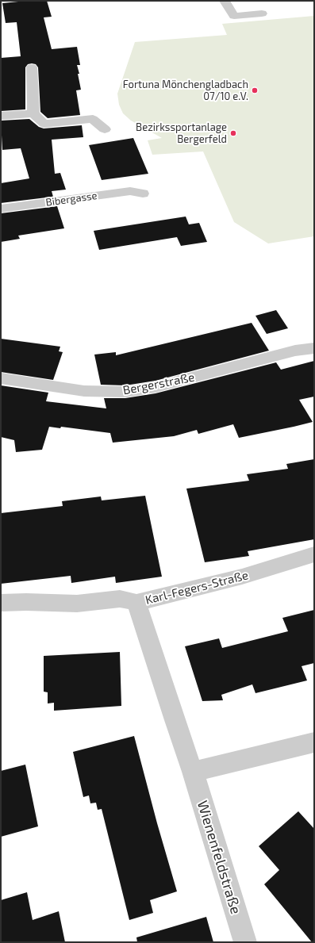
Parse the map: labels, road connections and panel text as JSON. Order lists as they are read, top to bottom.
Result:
{
  "streets": {
    "street": [
      "Bibergasse",
      "Bergerstraße",
      "Karl-Fegers-Straße",
      "Wienenfeldstraße"
    ]
  },
  "crossings": [
    ["Karl-Fegers-Straße", "Wienenfeldstraße"]
  ],
  "places": ["Fortuna Mönchengladbach 07/10 e.V.", "Bezirkssportanlage Bergerfeld"]
}
